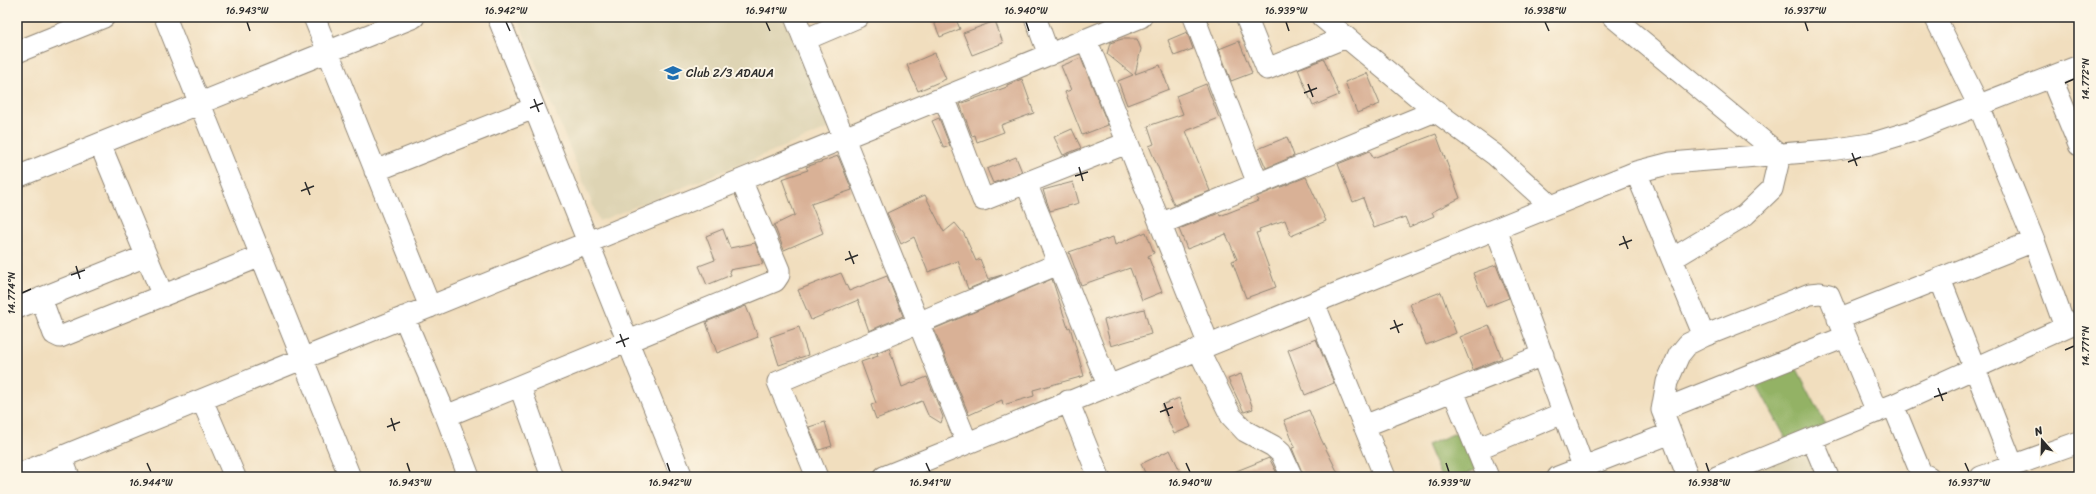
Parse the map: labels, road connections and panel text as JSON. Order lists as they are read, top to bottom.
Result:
{
  "places": {
    "school or university": ["Club 2/3 ADAUA"]
  },
  "north": "top",
  "coordinates": [
    "16.943°W",
    "16.942°W",
    "16.941°W",
    "16.940°W",
    "16.939°W",
    "16.938°W",
    "16.937°W",
    "14.772°N",
    "14.774°N",
    "14.771°N",
    "16.944°W"
  ]
}
